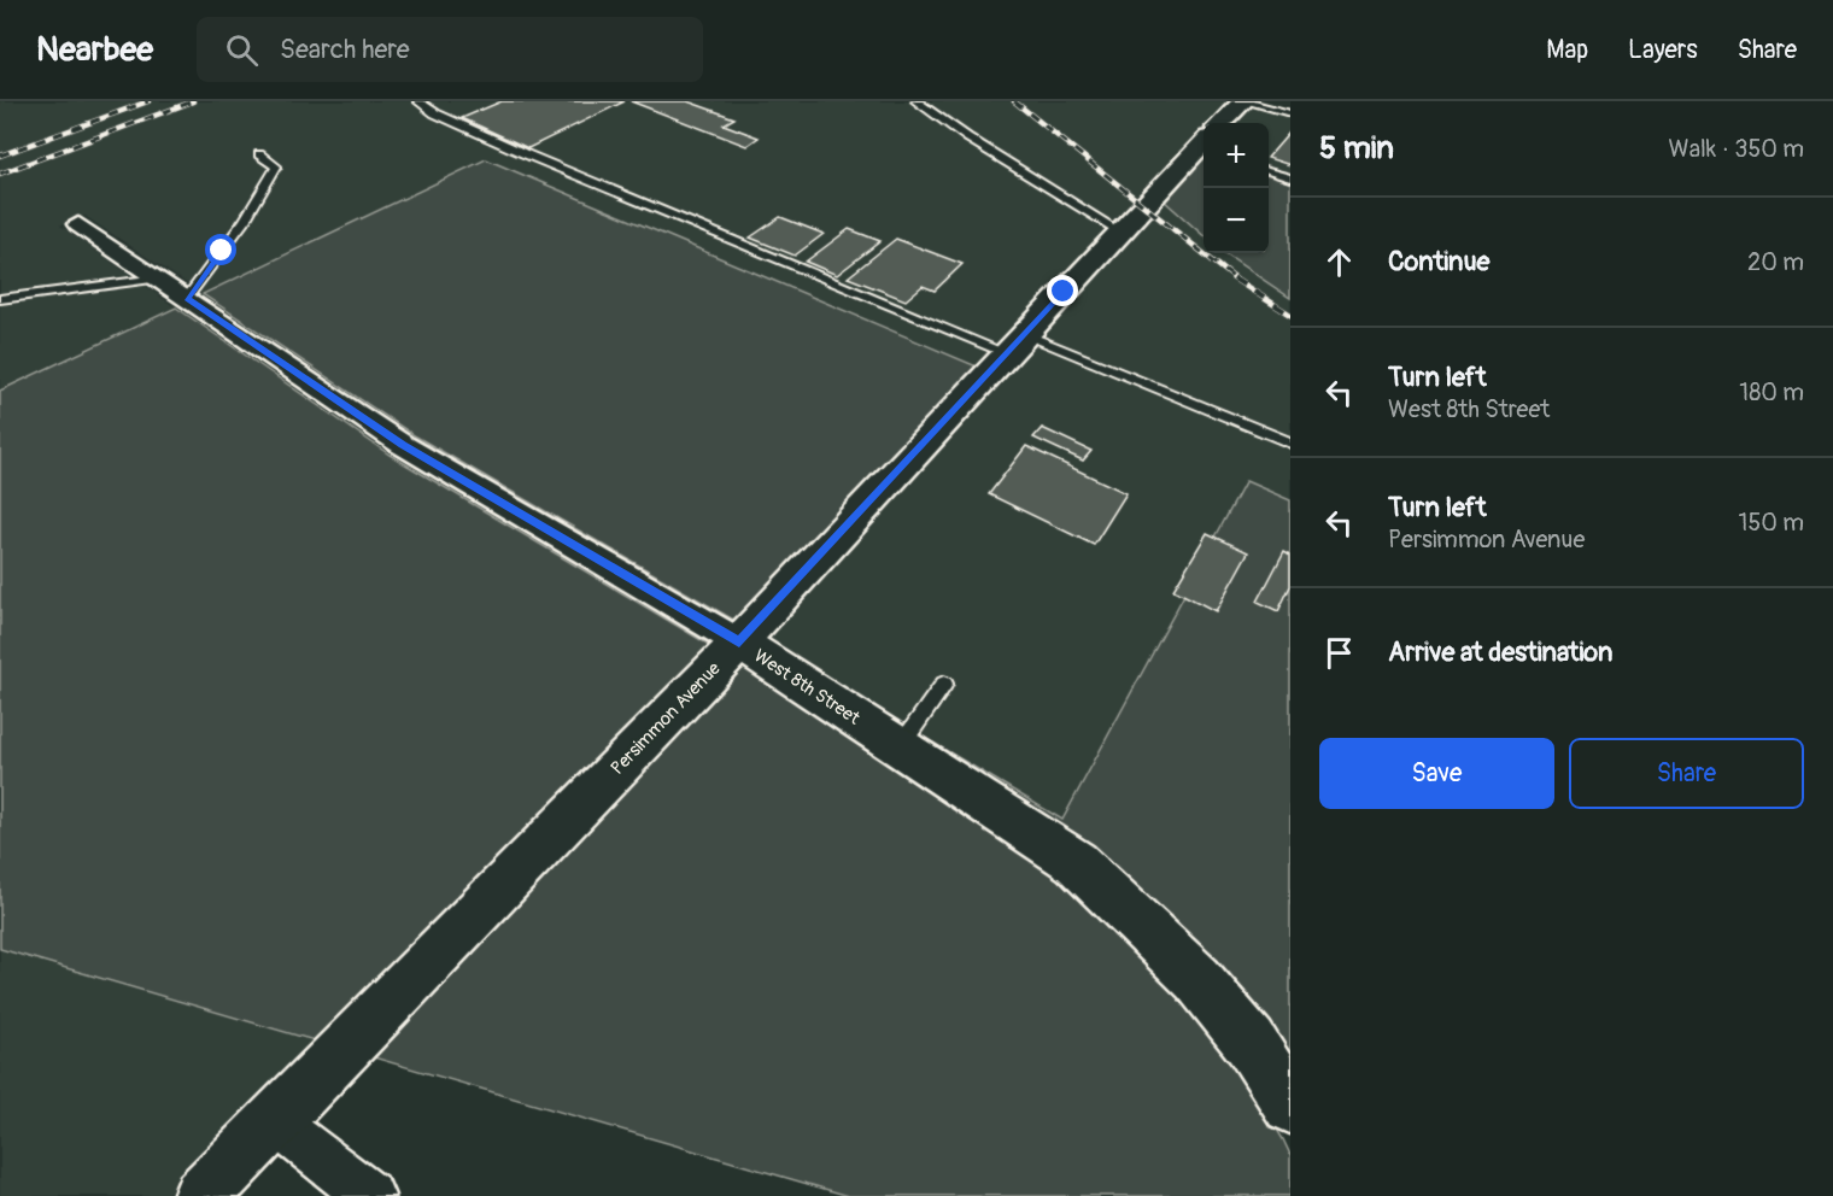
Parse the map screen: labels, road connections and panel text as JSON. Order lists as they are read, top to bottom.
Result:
{
  "streets": {
    "street": ["West 8th Street", "Persimmon Avenue"]
  },
  "crossings": [
    ["West 8th Street", "Persimmon Avenue"]
  ],
  "page": {
    "header": "Nearbee",
    "search": "Search here",
    "nav": ["Map", "Layers", "Share"],
    "heading": ["5 min", "Walk · 350 m"],
    "map_buttons": ["+", "−"],
    "list": [
      ["Continue", "20 m"],
      ["Turn left", "West 8th Street", "180 m"],
      ["Turn left", "Persimmon Avenue", "150 m"],
      "Arrive at destination"
    ],
    "buttons": ["Save", "Share"]
  }
}
